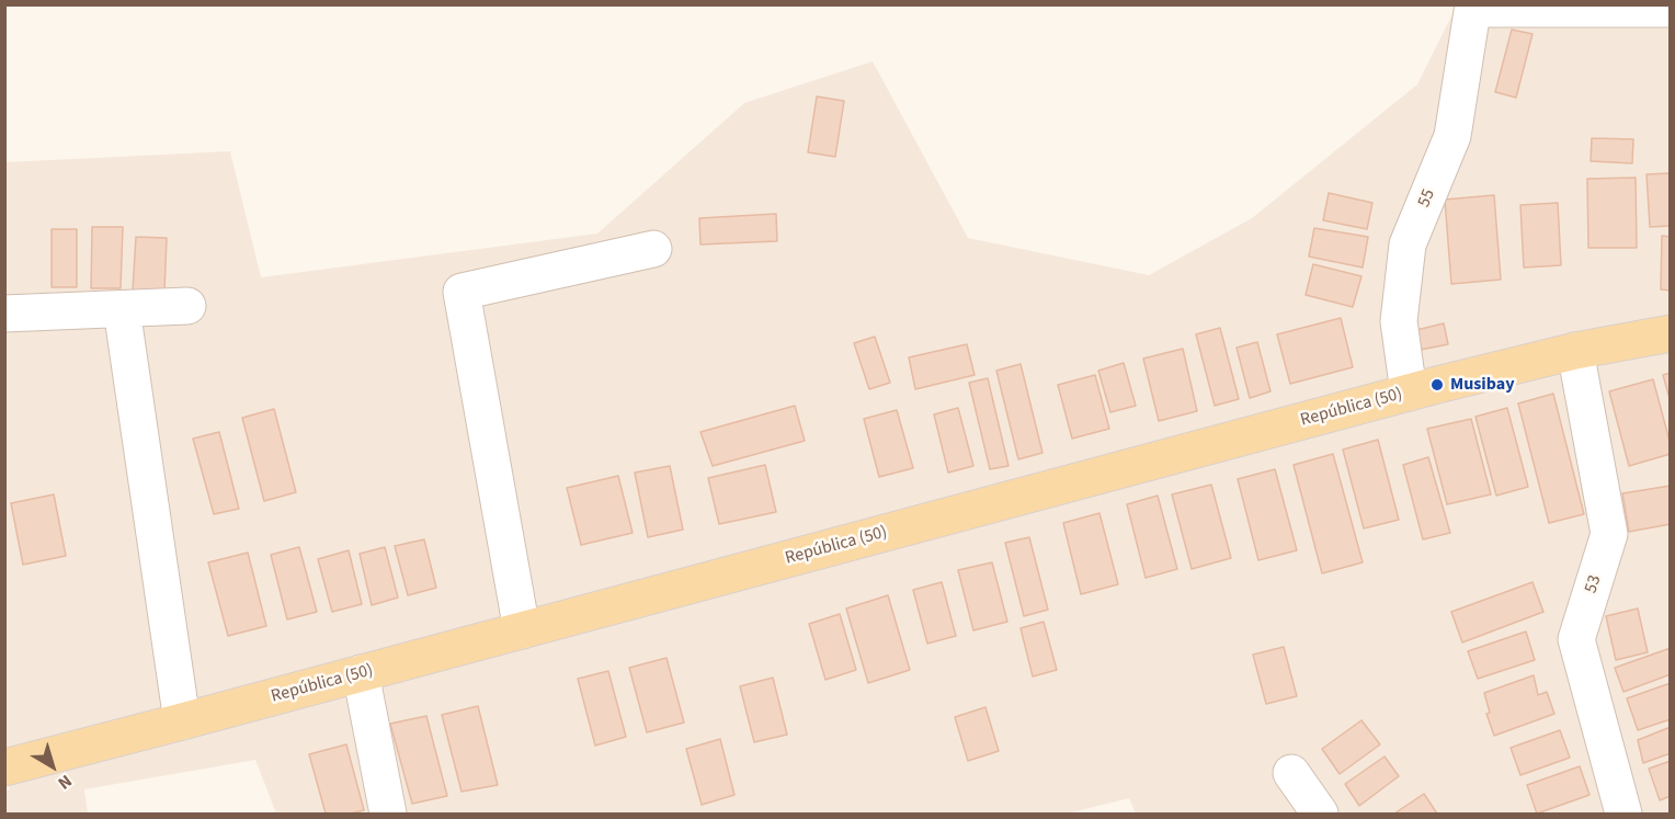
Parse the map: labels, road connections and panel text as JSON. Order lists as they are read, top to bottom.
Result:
{
  "streets": {
    "main road": ["República (50)"],
    "street": ["55", "53"]
  },
  "crossings": [
    ["55", "República (50)"],
    ["República (50)", "53"]
  ],
  "places": ["Musibay"],
  "north": "bottom right"
}
